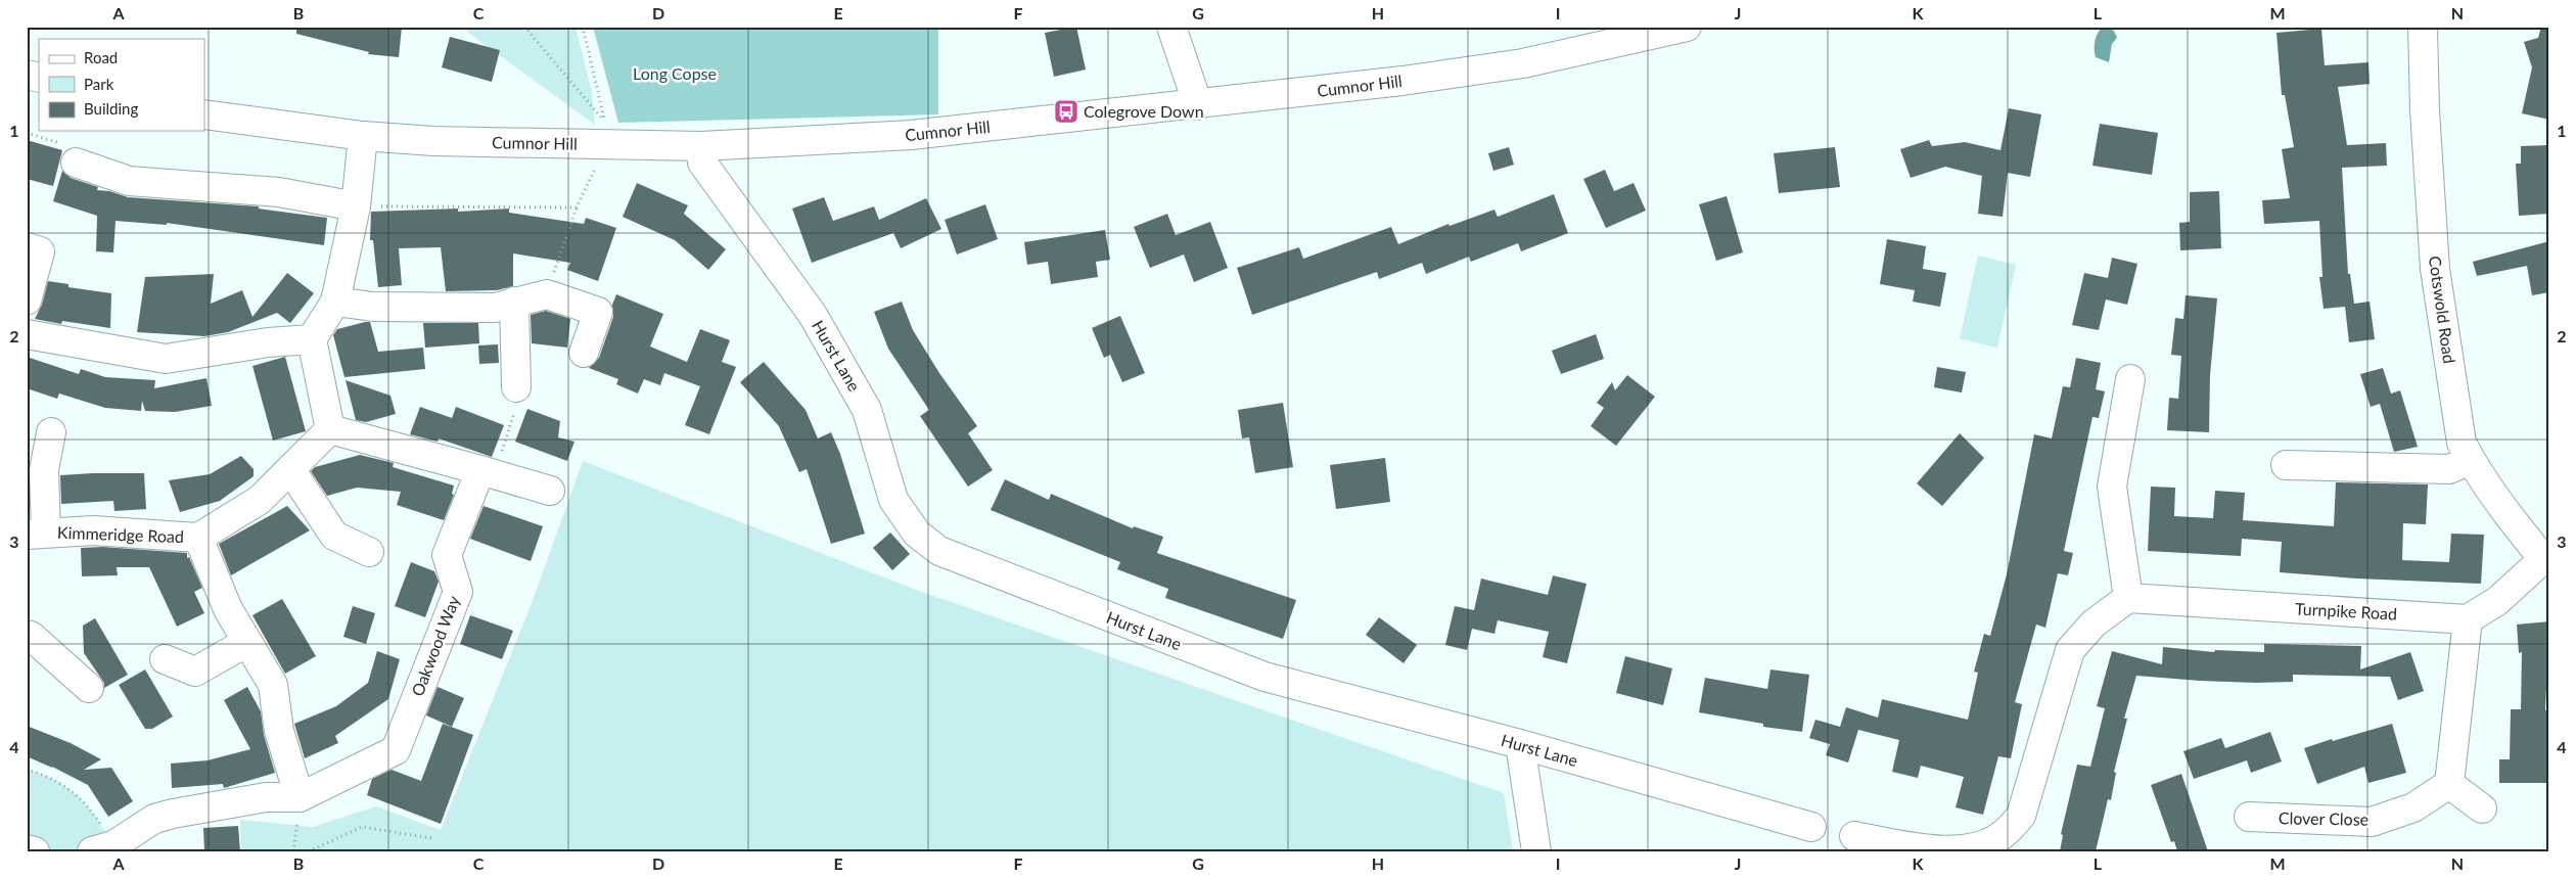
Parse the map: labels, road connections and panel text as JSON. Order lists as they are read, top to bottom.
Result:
{
  "streets": {
    "street": [
      "Cumnor Hill",
      "Cotswold Road",
      "Hurst Lane",
      "Kimmeridge Road",
      "Turnpike Road",
      "Oakwood Way",
      "Clover Close"
    ]
  },
  "crossings": [
    ["Cumnor Hill", "Hurst Lane"]
  ],
  "parks": ["Long Copse"],
  "places": {
    "bus stop": ["Colegrove Down"]
  },
  "legend": ["Road", "Park", "Building"],
  "grid": {
    "columns": [
      "A",
      "B",
      "C",
      "D",
      "E",
      "F",
      "G",
      "H",
      "I",
      "J",
      "K",
      "L",
      "M",
      "N"
    ],
    "rows": [
      "1",
      "2",
      "3",
      "4"
    ]
  }
}
